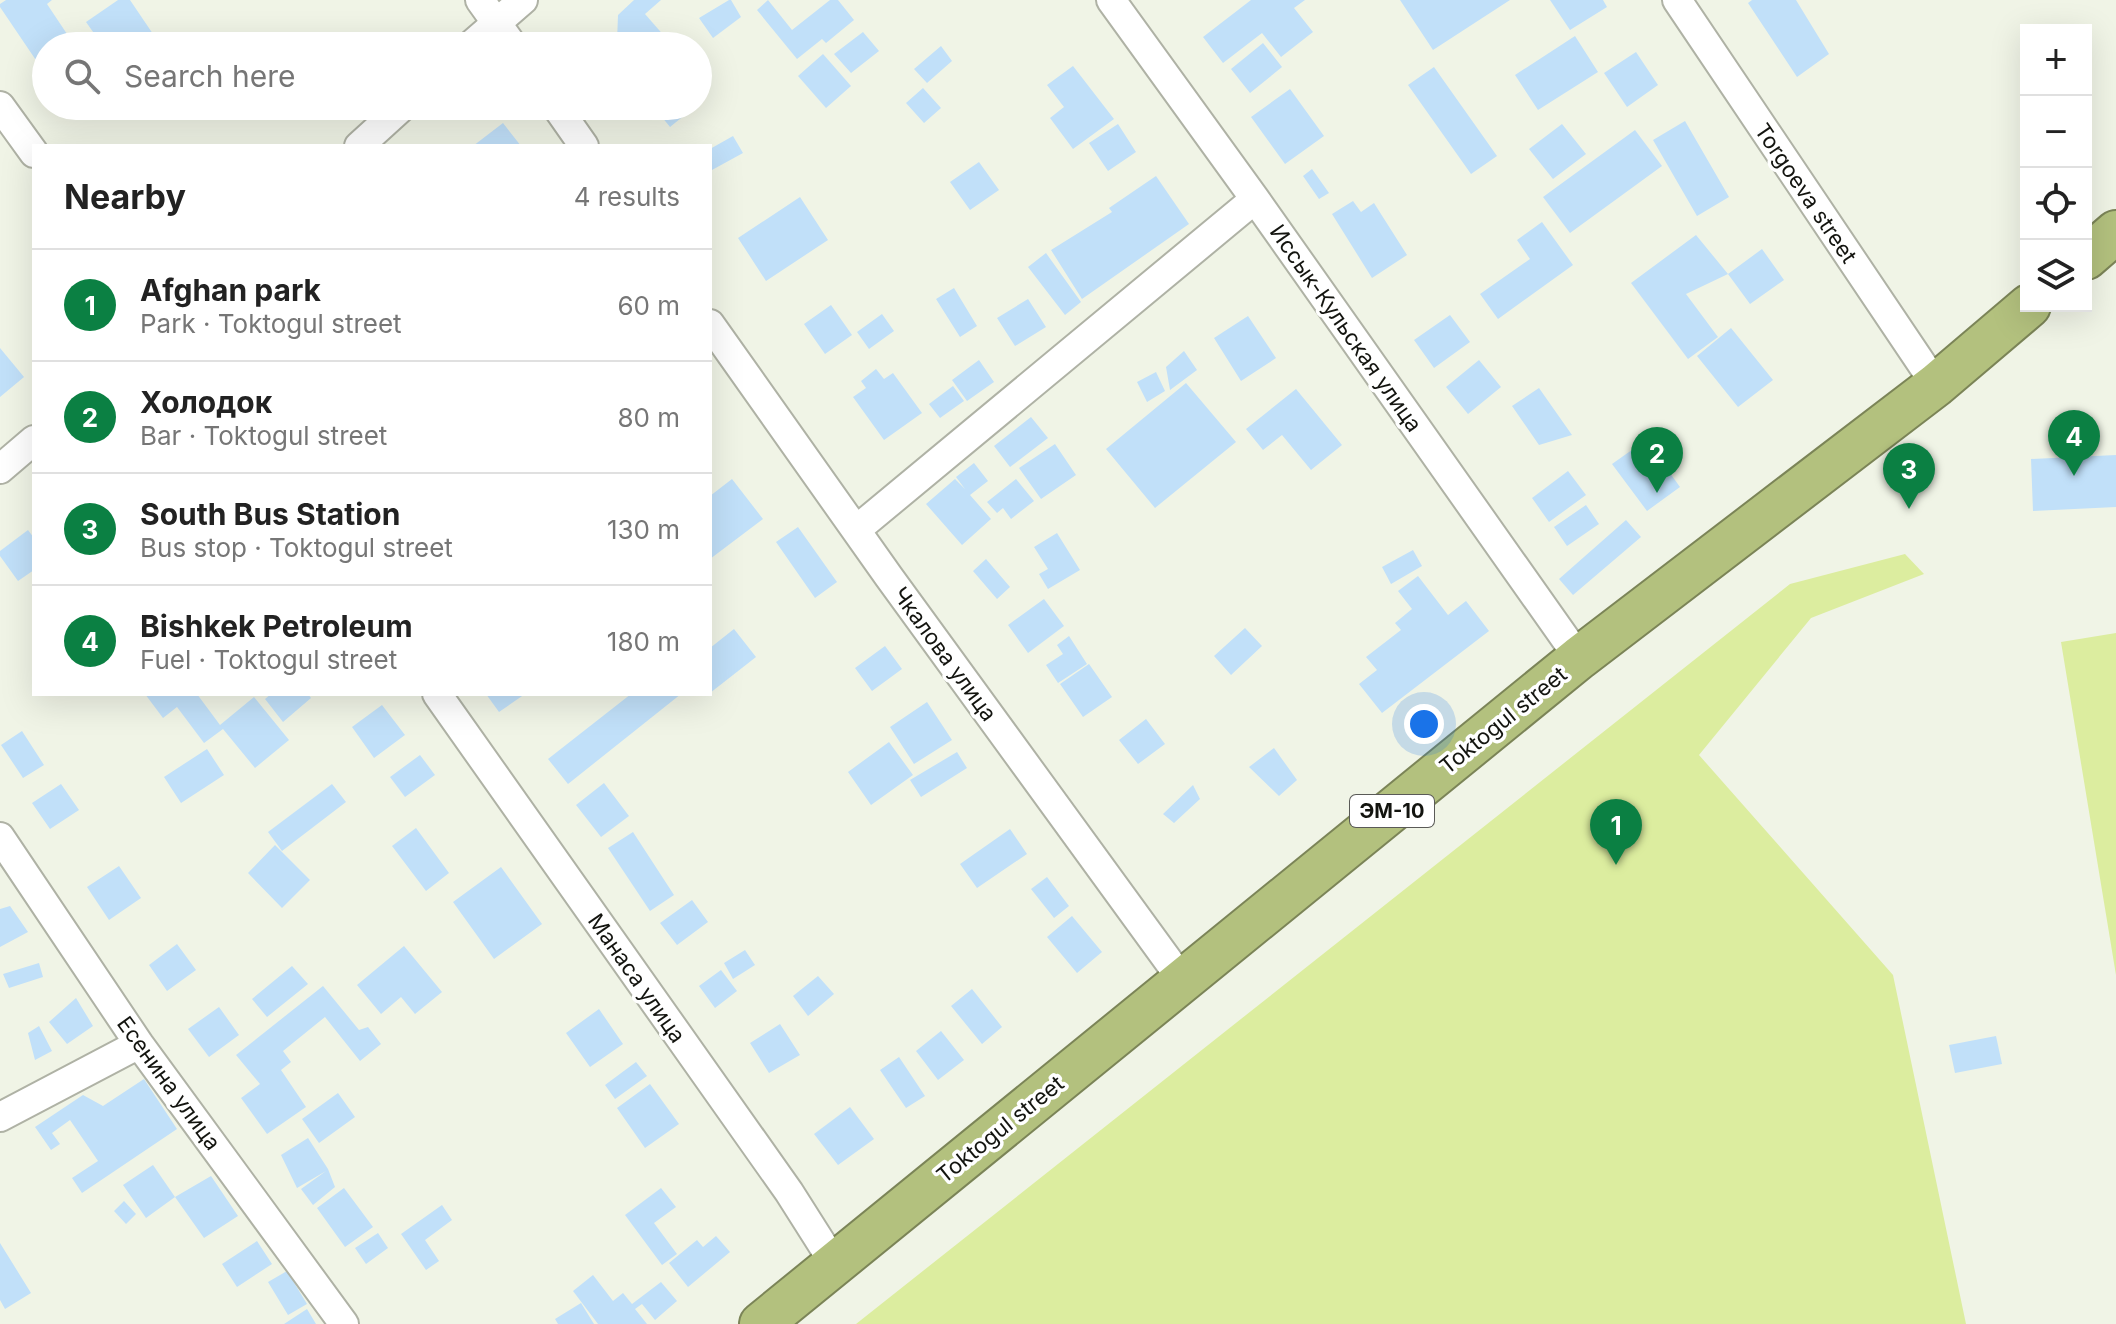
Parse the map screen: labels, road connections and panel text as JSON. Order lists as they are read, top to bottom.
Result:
{
  "streets": {
    "highway": ["Toktogul street", "ЭМ-10"],
    "street": [
      "Torgoeva street",
      "Иссык-Кульская улица",
      "Чкалова улица",
      "Манаса улица",
      "Есенина улица"
    ]
  },
  "crossings": [
    ["Torgoeva street", "Toktogul street"],
    ["Иссык-Кульская улица", "Toktogul street"],
    ["Чкалова улица", "Toktogul street"],
    ["Toktogul street", "Манаса улица"]
  ],
  "page": {
    "map_buttons": ["+", "−"],
    "search": "Search here",
    "heading": ["Nearby", "4 results"],
    "list": [
      {
        "mark": "1",
        "name": "Afghan park",
        "note": "Park · Toktogul street",
        "value": "60 m"
      },
      {
        "mark": "2",
        "name": "Холодок",
        "note": "Bar · Toktogul street",
        "value": "80 m"
      },
      {
        "mark": "3",
        "name": "South Bus Station",
        "note": "Bus stop · Toktogul street",
        "value": "130 m"
      },
      {
        "mark": "4",
        "name": "Bishkek Petroleum",
        "note": "Fuel · Toktogul street",
        "value": "180 m"
      }
    ],
    "pins": [
      "4",
      "2",
      "3",
      "1"
    ]
  }
}
